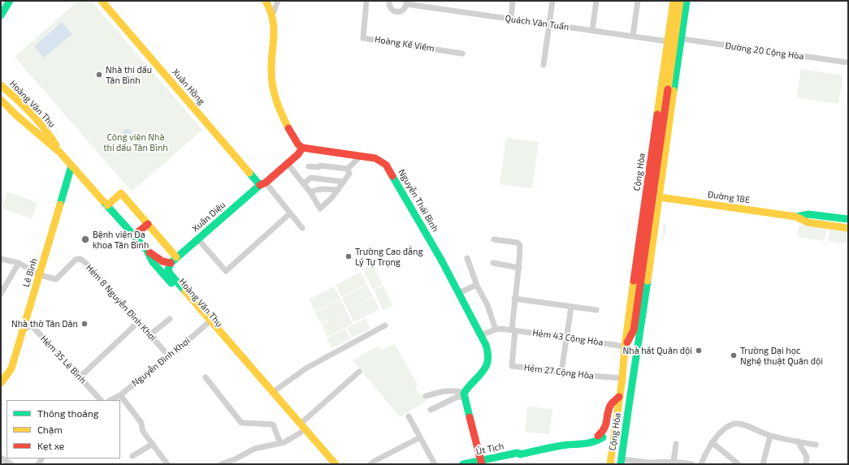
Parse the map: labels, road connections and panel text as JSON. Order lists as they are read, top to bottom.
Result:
{
  "streets": {
    "main road": [
      "Xuân Hồng",
      "Hoàng Văn Thụ",
      "Cộng Hòa",
      "Đường 18E",
      "Nguyễn Thái Bình",
      "Xuân Diệu",
      "Lê Bình",
      "Út Tịch"
    ],
    "street": [
      "Quách Văn Tuấn",
      "Hoàng Kế Viêm",
      "Đường 20 Cộng Hòa",
      "Hẻm 8 Nguyễn Đình Khơi",
      "Hẻm 43 Cộng Hòa",
      "Hẻm 35 Lê Bình",
      "Nguyễn Đình Khơi",
      "Hẻm 27 Cộng Hòa"
    ]
  },
  "crossings": [
    ["Quách Văn Tuấn", "Cộng Hòa"],
    ["Đường 20 Cộng Hòa", "Cộng Hòa"],
    ["Xuân Hồng", "Xuân Diệu"],
    ["Hoàng Văn Thụ", "Xuân Diệu"],
    ["Hoàng Văn Thụ", "Lê Bình"],
    ["Hoàng Văn Thụ", "Nguyễn Đình Khơi"],
    ["Cộng Hòa", "Đường 18E"],
    ["Cộng Hòa", "Hẻm 43 Cộng Hòa"],
    ["Cộng Hòa", "Hẻm 27 Cộng Hòa"],
    ["Cộng Hòa", "Út Tịch"],
    ["Nguyễn Thái Bình", "Xuân Diệu"],
    ["Nguyễn Thái Bình", "Hẻm 43 Cộng Hòa"],
    ["Lê Bình", "Hẻm 8 Nguyễn Đình Khơi"],
    ["Lê Bình", "Hẻm 35 Lê Bình"],
    ["Hẻm 8 Nguyễn Đình Khơi", "Nguyễn Đình Khơi"],
    ["Hẻm 43 Cộng Hòa", "Hẻm 27 Cộng Hòa"]
  ],
  "parks": ["Công viên Nhà thi đấu Tân Bình"],
  "places": [
    "Nhà thi đấu Tân Bình",
    "Bệnh viện Đa khoa Tân Bình",
    "Trường Cao đẳng Lý Tự Trọng",
    "Nhà thờ Tân Dân",
    "Nhà hát Quân đội",
    "Trường Đại học Nghệ thuật Quân đội"
  ],
  "legend": ["Thông thoáng", "Chậm", "Kẹt xe"]
}
